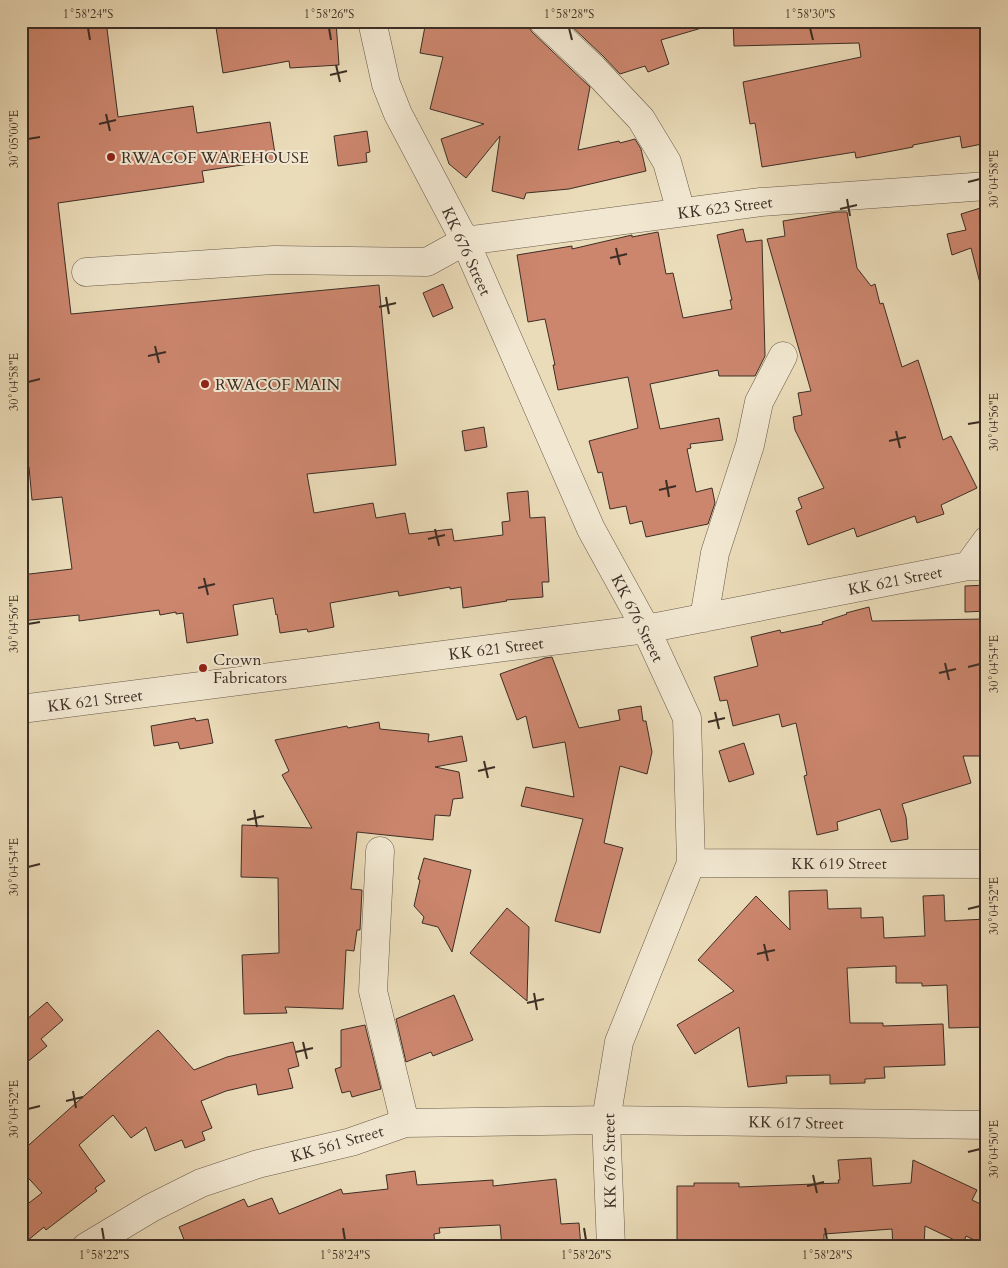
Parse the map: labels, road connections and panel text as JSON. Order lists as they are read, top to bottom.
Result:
{
  "streets": {
    "street": [
      "KK 623 Street",
      "KK 676 Street",
      "KK 621 Street",
      "KK 619 Street",
      "KK 617 Street",
      "KK 561 Street"
    ]
  },
  "crossings": [
    ["KK 623 Street", "KK 676 Street"],
    ["KK 676 Street", "KK 621 Street"],
    ["KK 676 Street", "KK 619 Street"],
    ["KK 676 Street", "KK 617 Street"],
    ["KK 676 Street", "KK 561 Street"],
    ["KK 617 Street", "KK 561 Street"]
  ],
  "places": ["RWACOF WAREHOUSE", "RWACOF MAIN", "Crown Fabricators"],
  "coordinates": [
    "1°58'24\"S",
    "1°58'26\"S",
    "1°58'28\"S",
    "1°58'30\"S",
    "30°05'00\"E",
    "30°04'58\"E",
    "30°04'56\"E",
    "30°04'54\"E",
    "30°04'52\"E",
    "30°04'50\"E",
    "1°58'22\"S"
  ]
}
